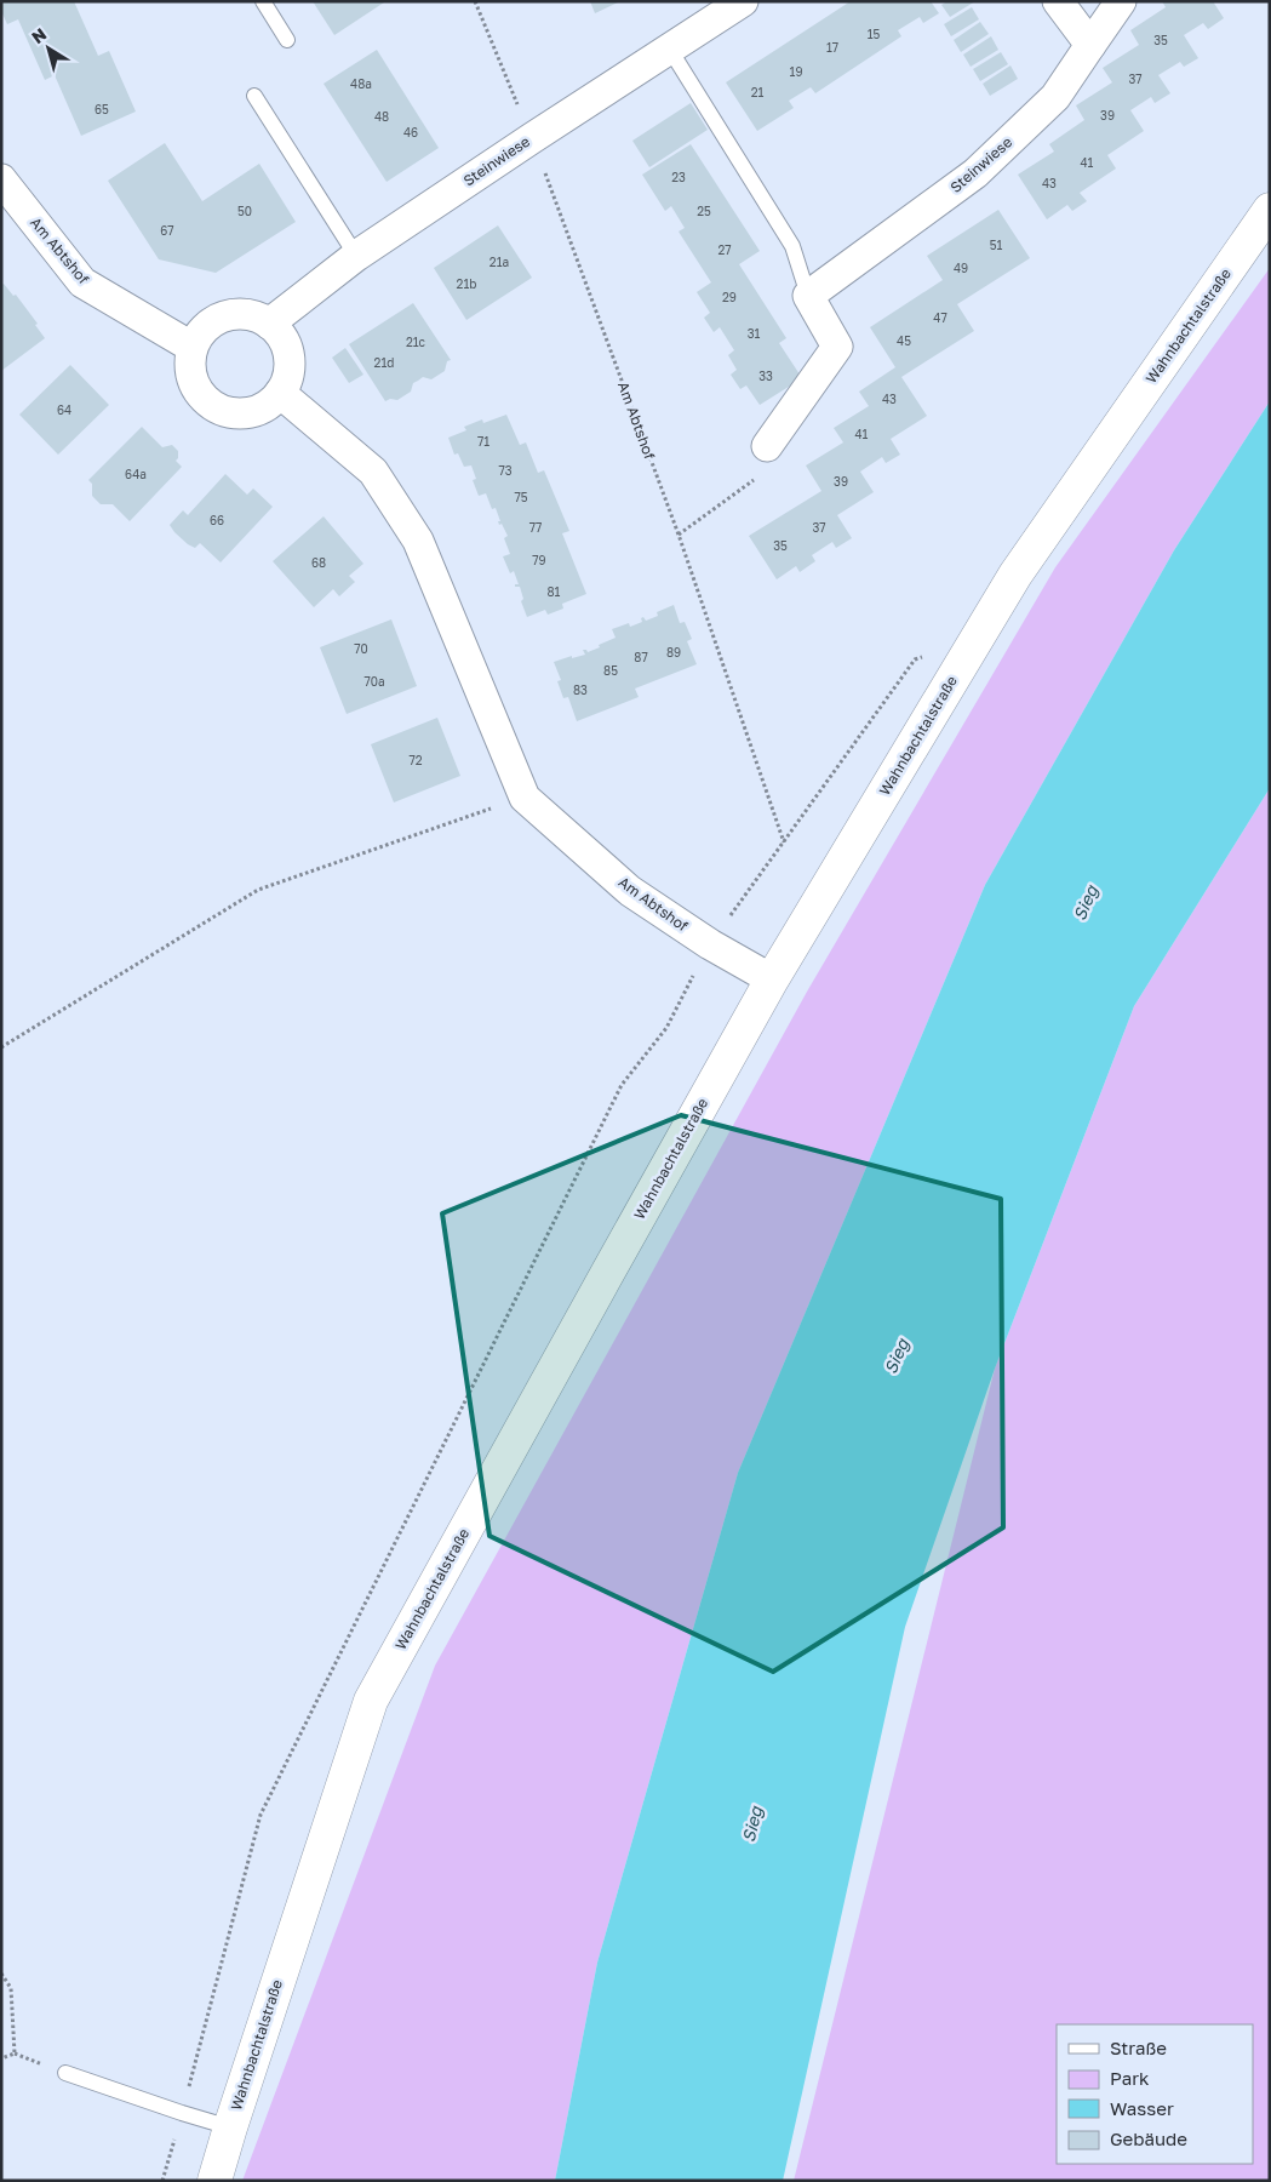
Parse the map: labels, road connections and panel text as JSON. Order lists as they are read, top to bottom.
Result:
{
  "streets": {
    "main road": ["Wahnbachtalstraße"],
    "street": ["Steinwiese", "Am Abtshof"]
  },
  "crossings": [
    ["Steinwiese", "Am Abtshof"],
    ["Am Abtshof", "Wahnbachtalstraße"]
  ],
  "water": ["Sieg"],
  "house_numbers": [
    "15",
    "35",
    "17",
    "19",
    "37",
    "48a",
    "21",
    "65",
    "39",
    "48",
    "46",
    "41",
    "23",
    "43",
    "50",
    "25",
    "67",
    "51",
    "27",
    "21a",
    "49",
    "21b",
    "29",
    "47",
    "31",
    "45",
    "21c",
    "21d",
    "33",
    "43",
    "64",
    "41",
    "71",
    "73",
    "64a",
    "39",
    "75",
    "66",
    "77",
    "37",
    "35",
    "79",
    "68",
    "81",
    "70",
    "89",
    "87",
    "85",
    "70a",
    "83",
    "72"
  ],
  "legend": [
    "Straße",
    "Park",
    "Wasser",
    "Gebäude"
  ],
  "north": "top left"
}
